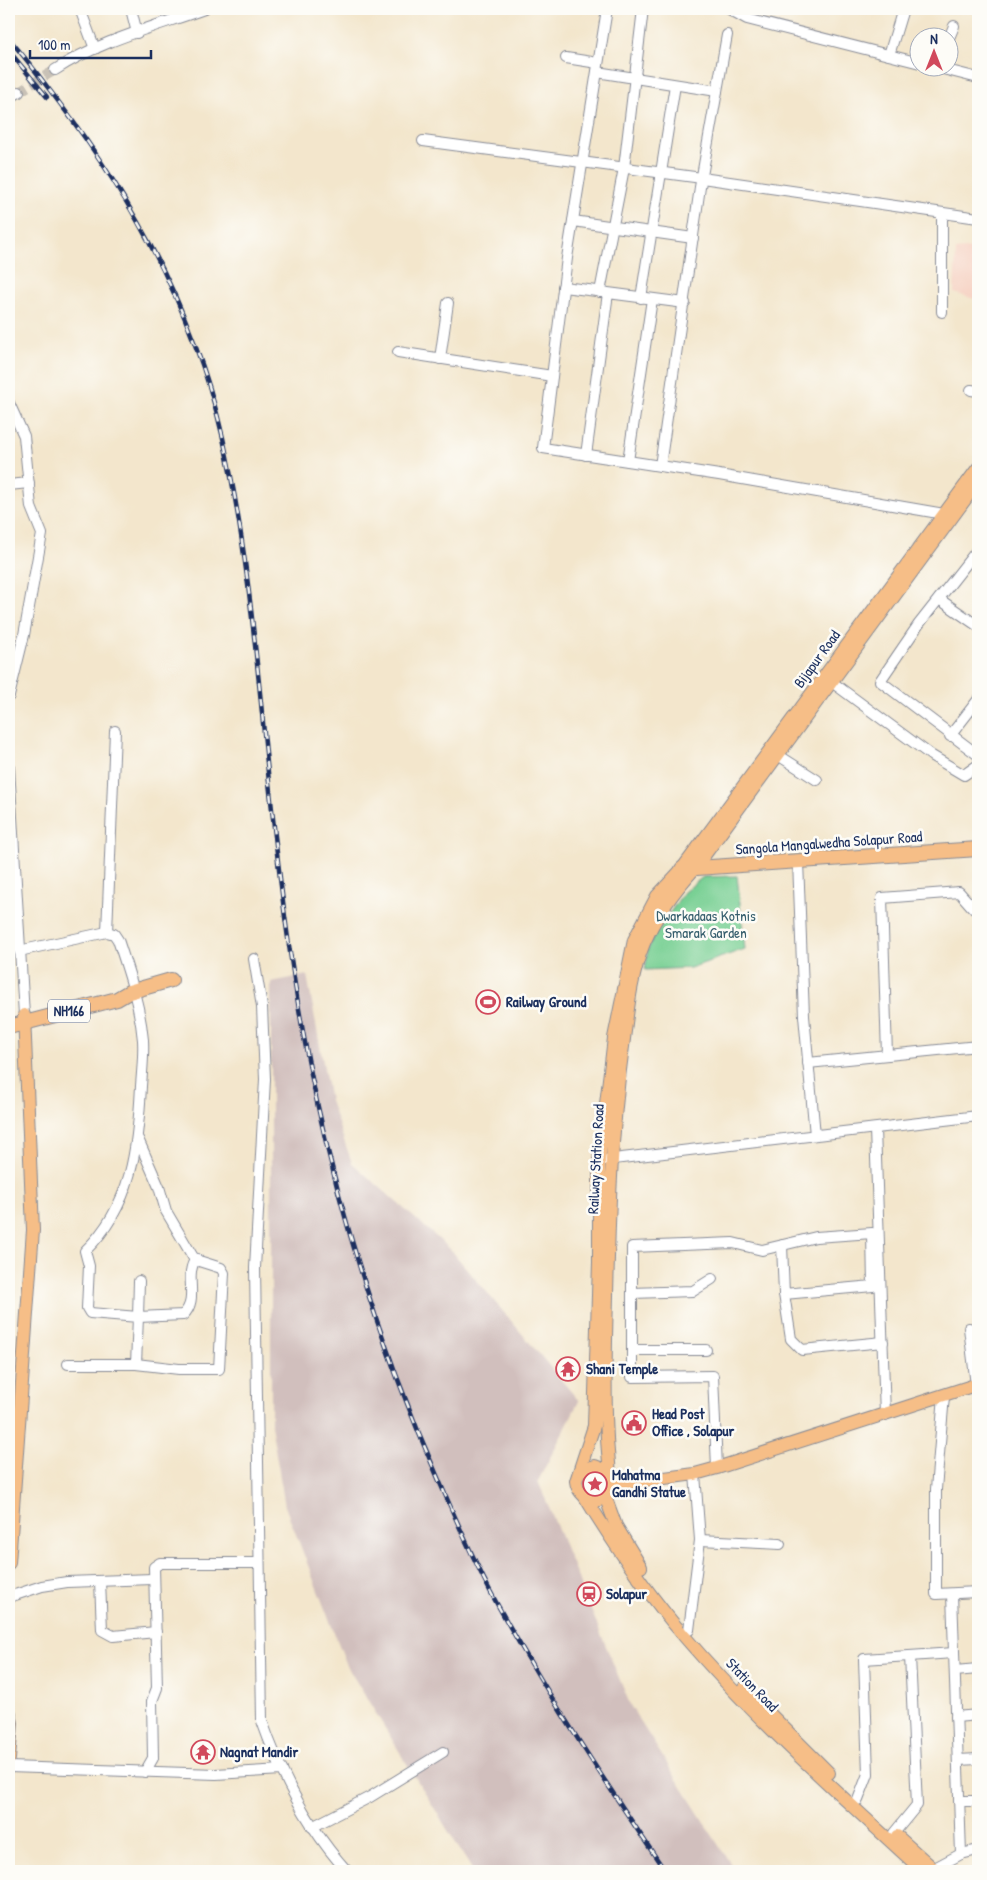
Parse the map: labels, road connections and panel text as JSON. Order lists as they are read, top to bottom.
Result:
{
  "streets": {
    "highway": ["Sangola Mangalwedha Solapur Road", "NH166"],
    "main road": ["Bijapur Road", "Railway Station Road", "Station Road"]
  },
  "crossings": [
    ["Bijapur Road", "Sangola Mangalwedha Solapur Road"],
    ["Bijapur Road", "Railway Station Road"],
    ["Sangola Mangalwedha Solapur Road", "Railway Station Road"],
    ["Railway Station Road", "Station Road"]
  ],
  "parks": ["Dwarkadaas Kotnis Smarak Garden"],
  "places": {
    "sports": ["Railway Ground"],
    "temple": ["Shani Temple", "Nagnat Mandir"],
    "public building": ["Head Post Office , Solapur"],
    "place": ["Mahatma Gandhi Statue"],
    "station": ["Solapur"]
  },
  "scale_bar": "100 m",
  "north": "top"
}
